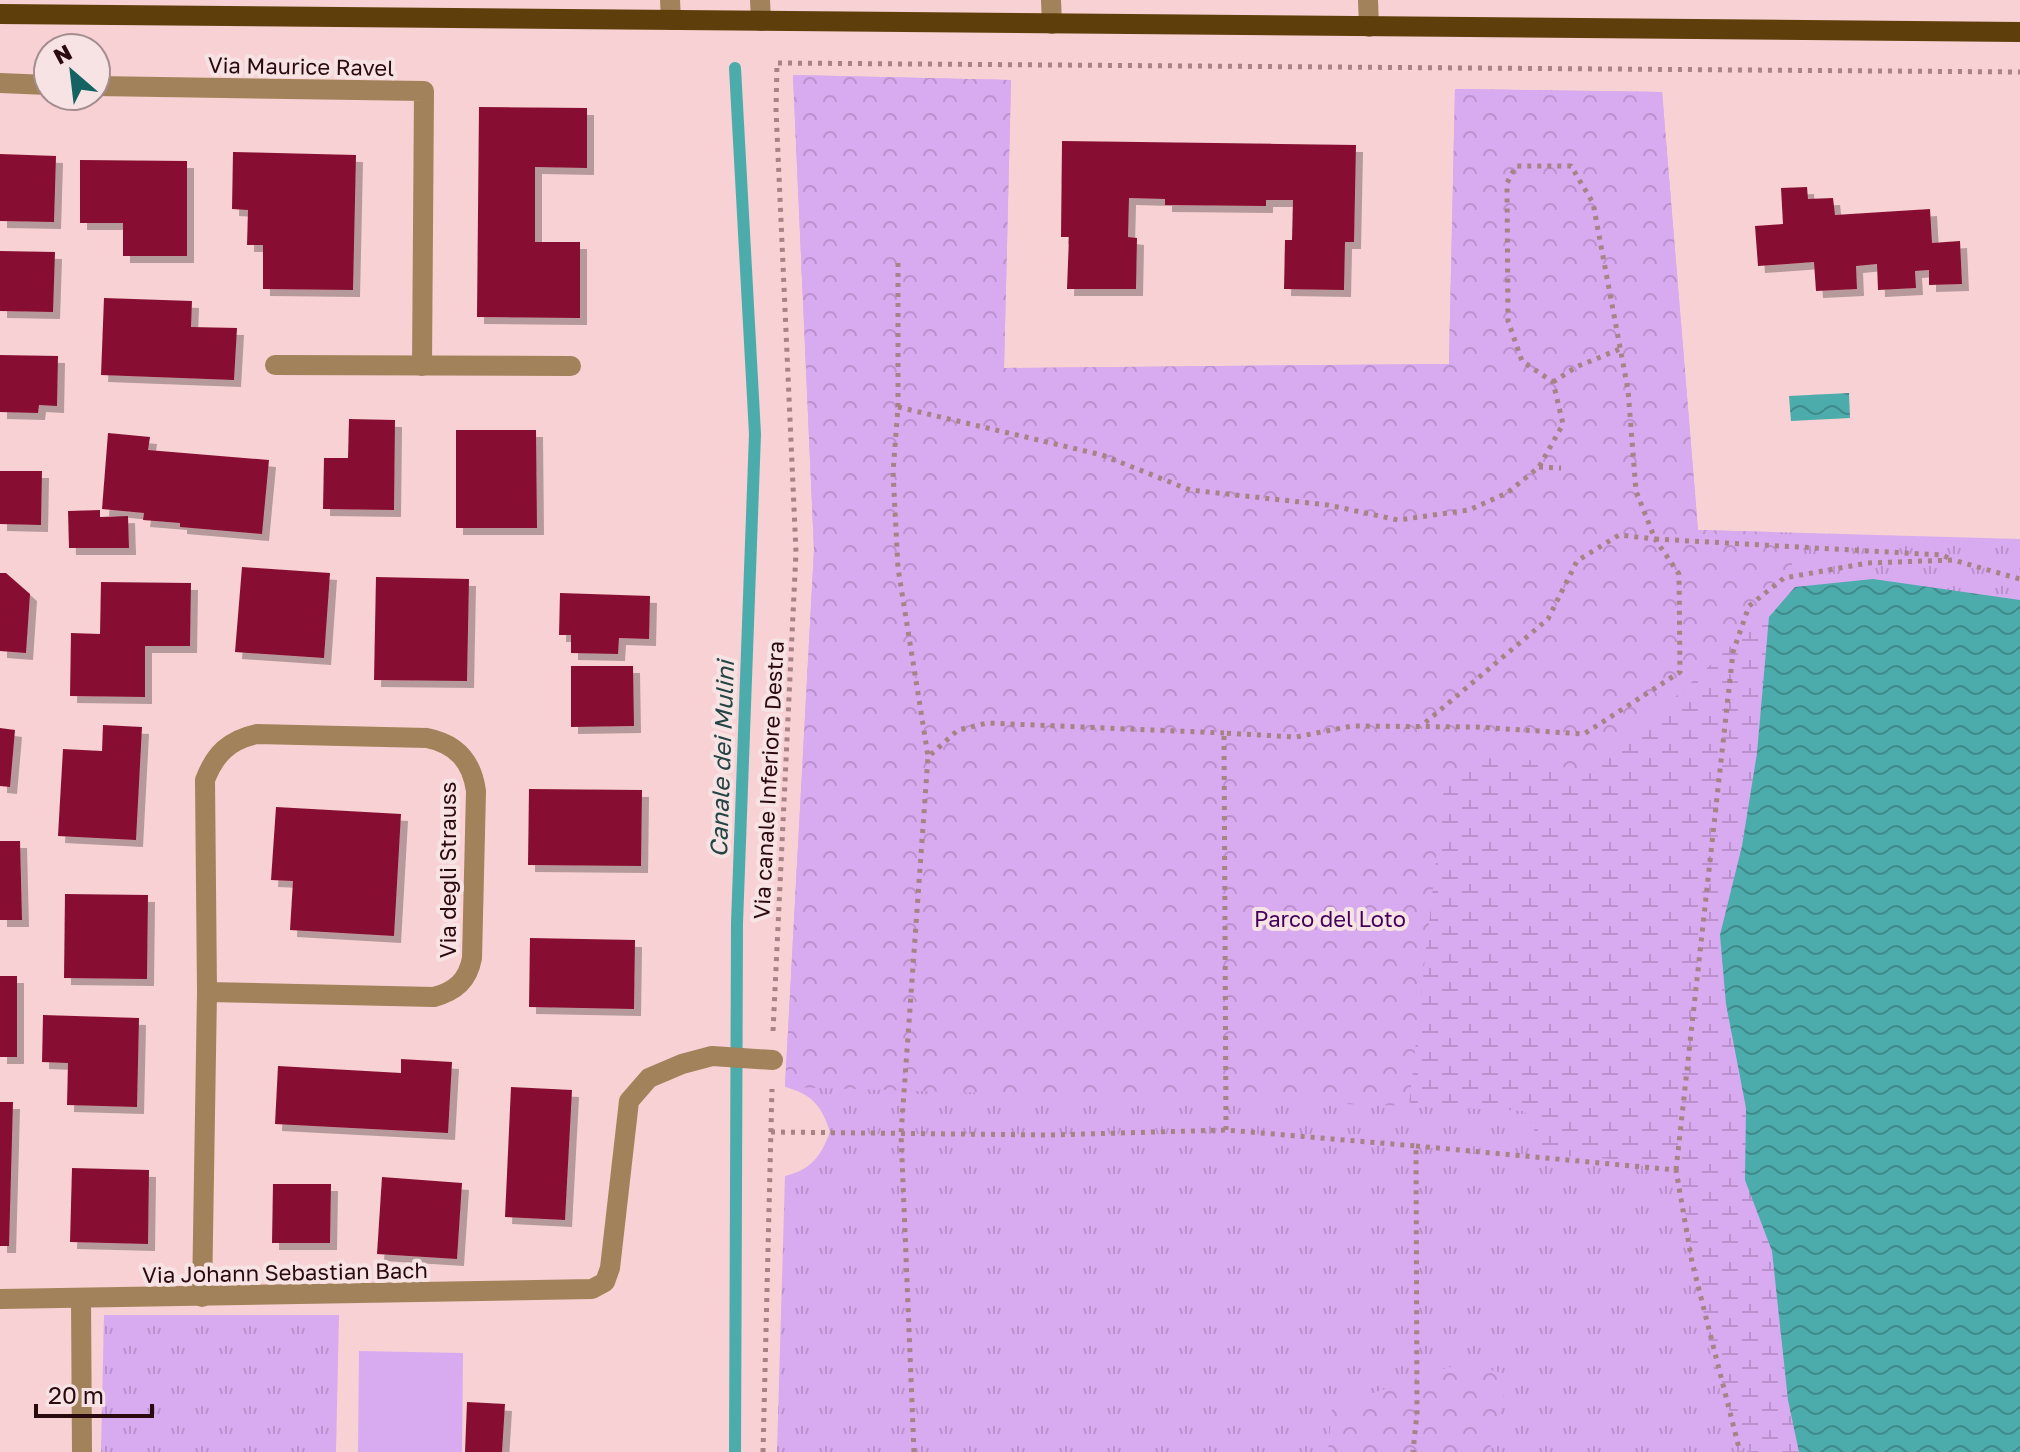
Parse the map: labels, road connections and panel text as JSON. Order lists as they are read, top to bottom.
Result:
{
  "streets": {
    "street": ["Via Maurice Ravel", "Via degli Strauss", "Via Johann Sebastian Bach"],
    "path": ["Via canale Inferiore Destra"]
  },
  "crossings": [
    ["Via canale Inferiore Destra", "Via Johann Sebastian Bach"],
    ["Via degli Strauss", "Via Johann Sebastian Bach"]
  ],
  "water": ["Canale dei Mulini"],
  "parks": ["Parco del Loto"],
  "scale_bar": "20 m",
  "north": "top left"
}
